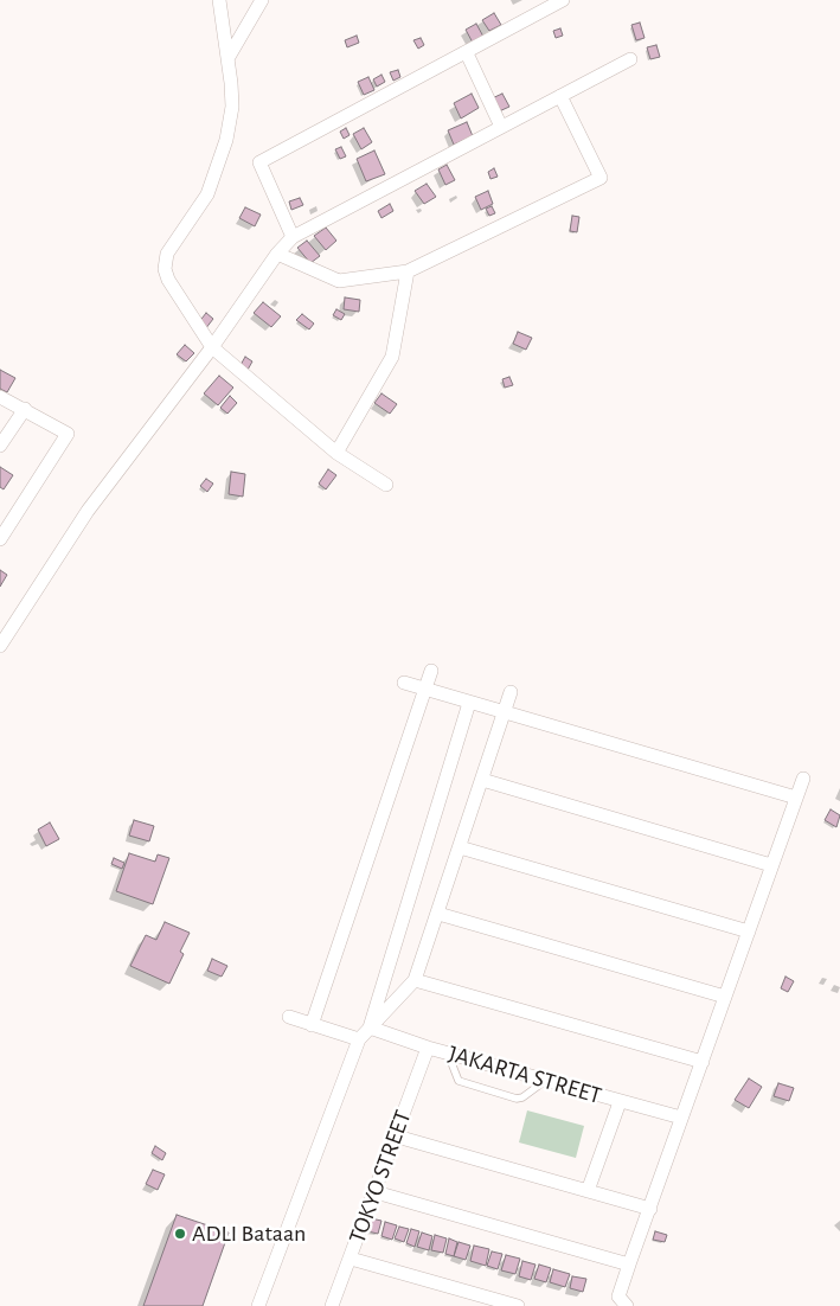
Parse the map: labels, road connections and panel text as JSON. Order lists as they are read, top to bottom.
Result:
{
  "streets": {
    "street": ["JAKARTA STREET", "TOKYO STREET"]
  },
  "crossings": [
    ["JAKARTA STREET", "TOKYO STREET"]
  ],
  "places": ["ADLI Bataan"]
}
